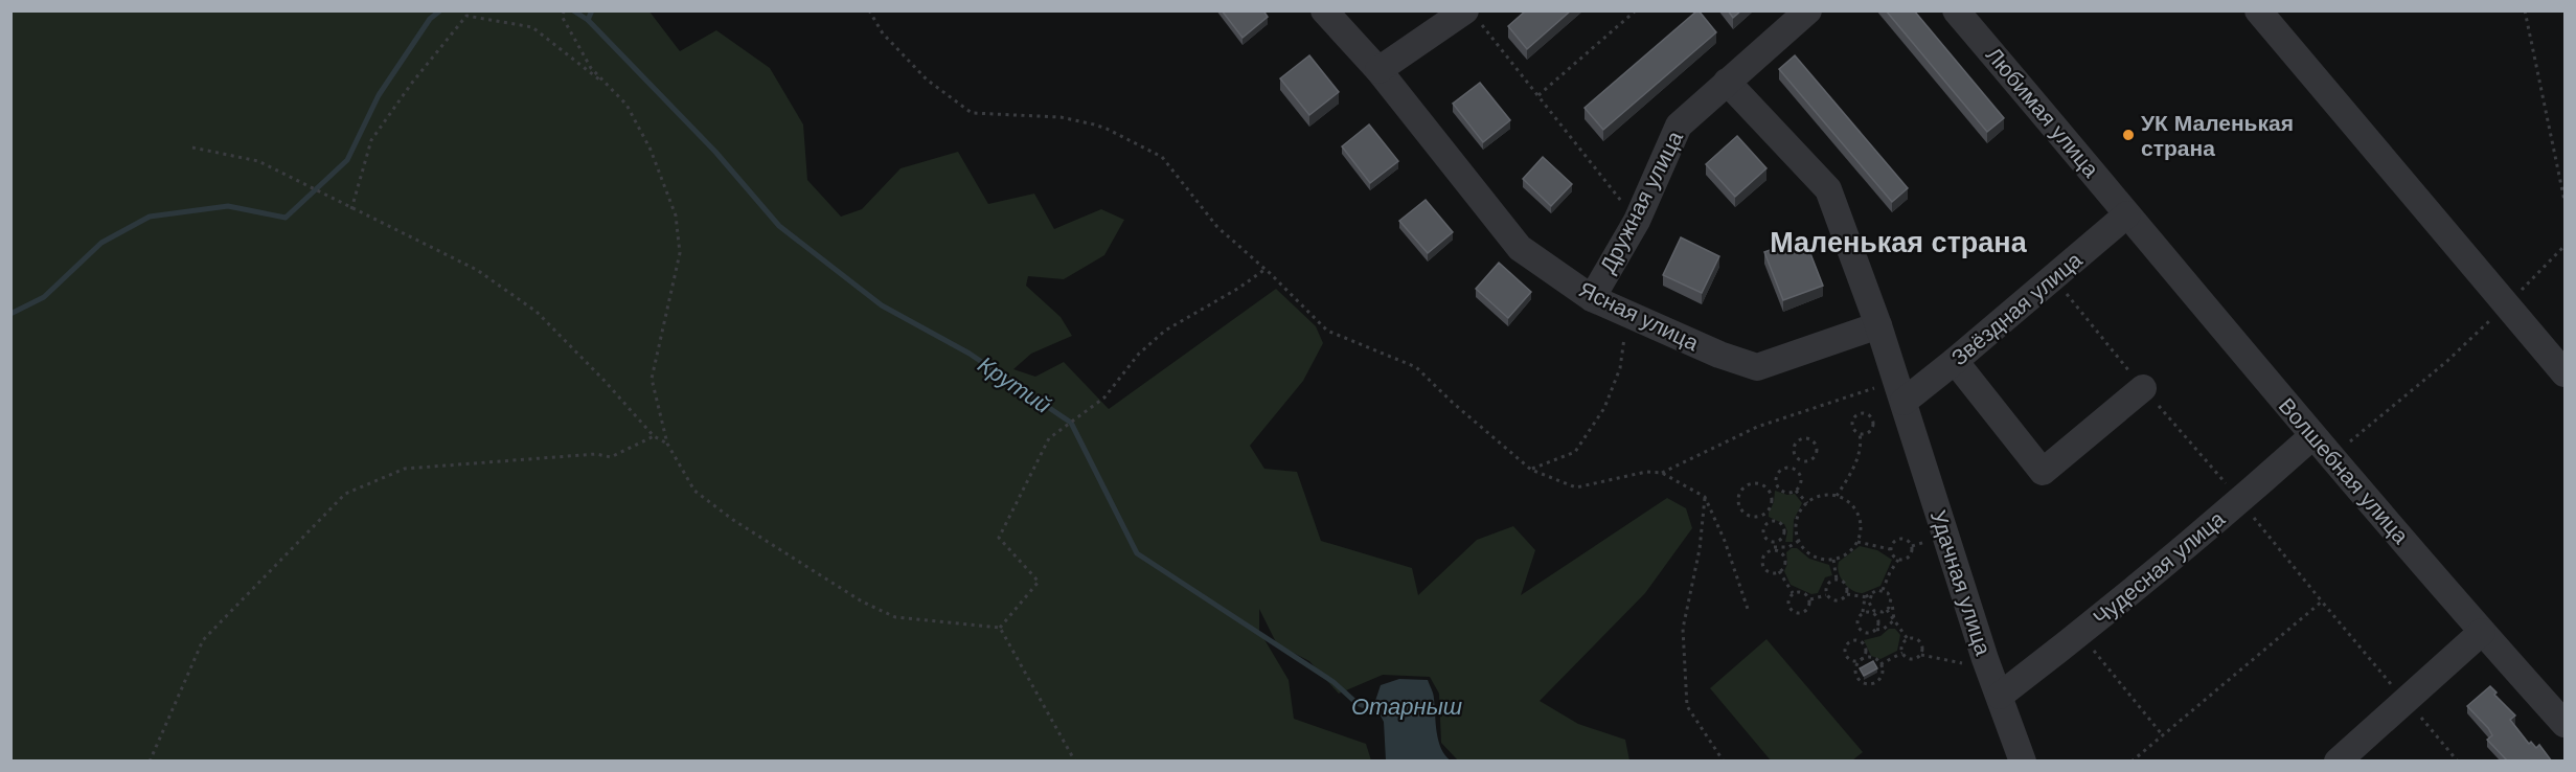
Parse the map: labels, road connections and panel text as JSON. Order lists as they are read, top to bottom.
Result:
{
  "streets": {
    "street": [
      "Любимая улица",
      "Дружная улица",
      "Звёздная улица",
      "Ясная улица",
      "Волшебная улица",
      "Чудесная улица",
      "Удачная улица"
    ]
  },
  "crossings": [
    ["Любимая улица", "Звёздная улица"],
    ["Любимая улица", "Волшебная улица"],
    ["Дружная улица", "Ясная улица"],
    ["Дружная улица", "Удачная улица"],
    ["Звёздная улица", "Волшебная улица"],
    ["Звёздная улица", "Удачная улица"],
    ["Ясная улица", "Удачная улица"],
    ["Волшебная улица", "Чудесная улица"],
    ["Чудесная улица", "Удачная улица"]
  ],
  "districts": ["Маленькая страна"],
  "water": ["Крутий", "Отарныш"],
  "places": ["УК Маленькая страна"]
}
